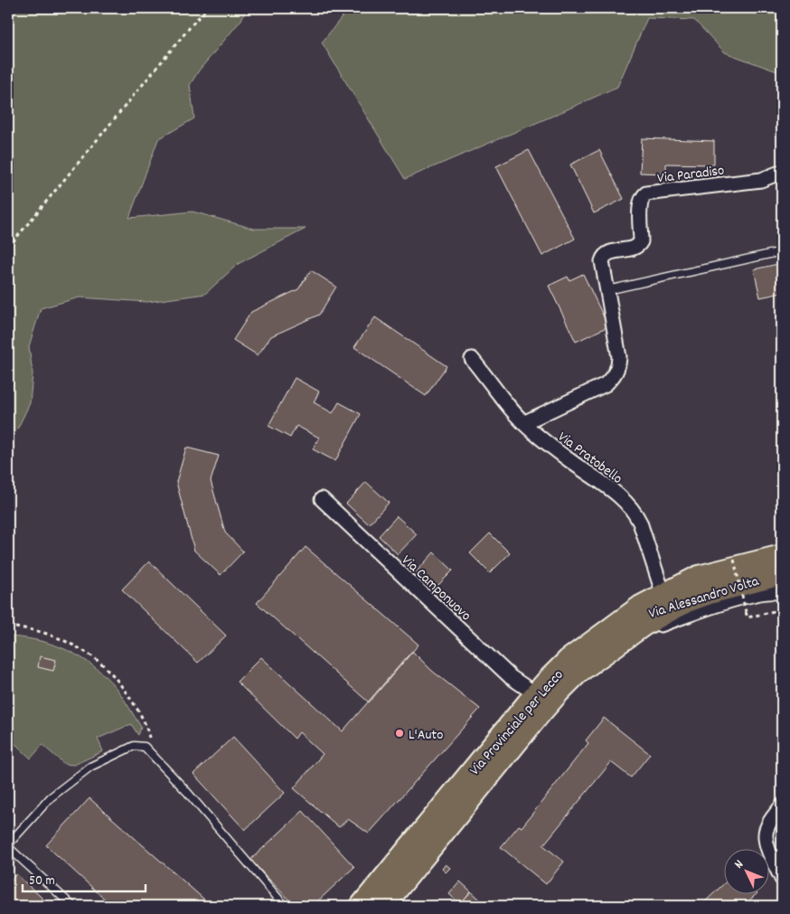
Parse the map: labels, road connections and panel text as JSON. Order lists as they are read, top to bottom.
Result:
{
  "streets": {
    "main road": ["Via Provinciale per Lecco"],
    "street": [
      "Via Paradiso",
      "Via Pratobello",
      "Via Camponuovo",
      "Via Alessandro Volta"
    ]
  },
  "crossings": [
    ["Via Paradiso", "Via Pratobello"],
    ["Via Pratobello", "Via Provinciale per Lecco"],
    ["Via Camponuovo", "Via Provinciale per Lecco"],
    ["Via Alessandro Volta", "Via Provinciale per Lecco"]
  ],
  "places": ["L'Auto"],
  "scale_bar": "50 m",
  "north": "top left"
}
